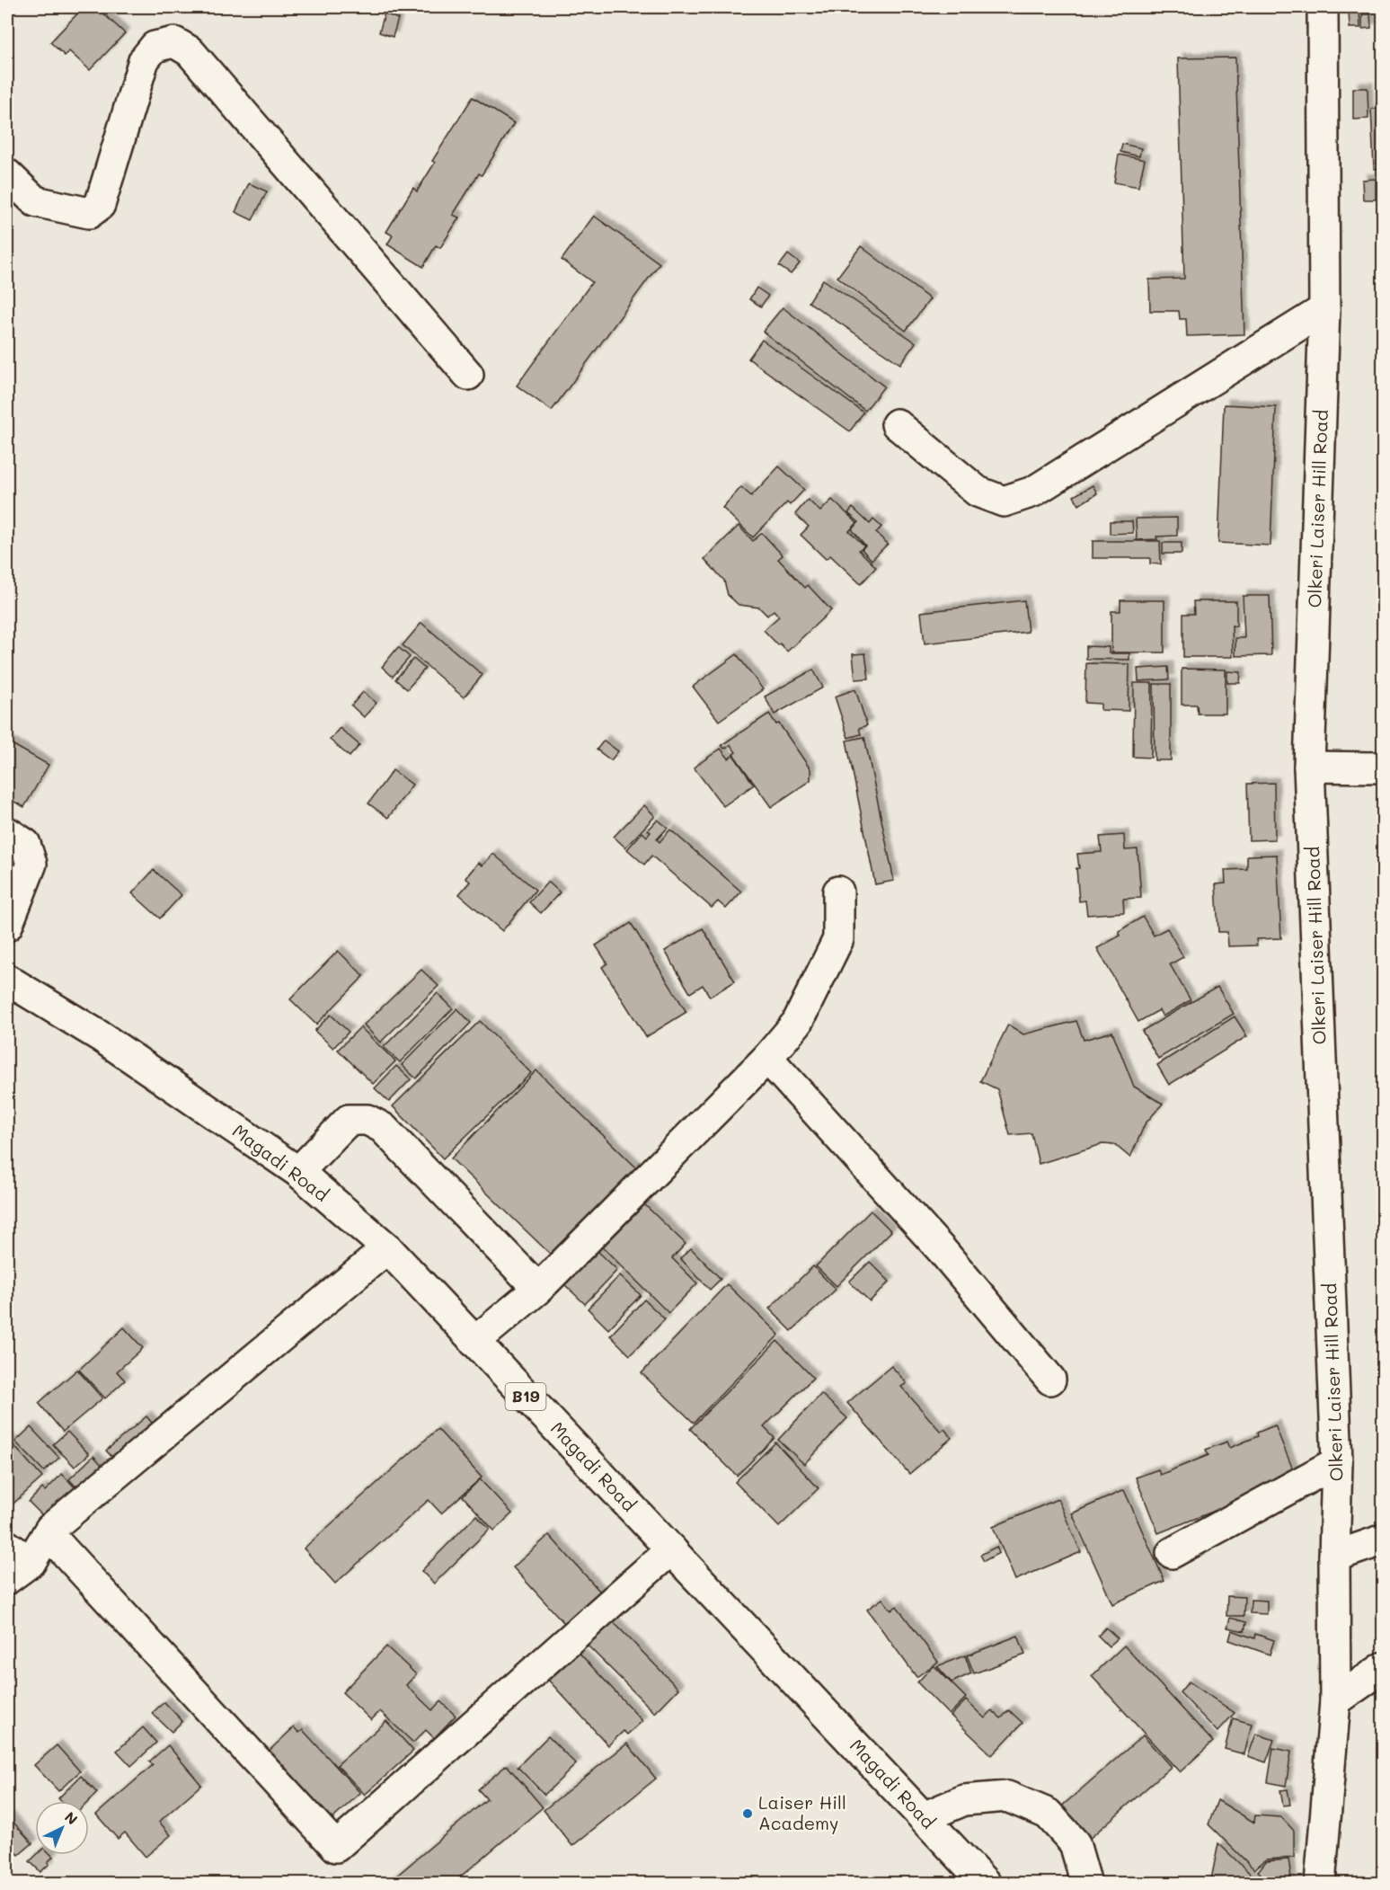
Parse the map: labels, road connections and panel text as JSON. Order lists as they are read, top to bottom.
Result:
{
  "streets": {
    "main road": ["Olkeri Laiser Hill Road", "Magadi Road", "B19"]
  },
  "places": ["Laiser Hill Academy"],
  "north": "top right"
}
